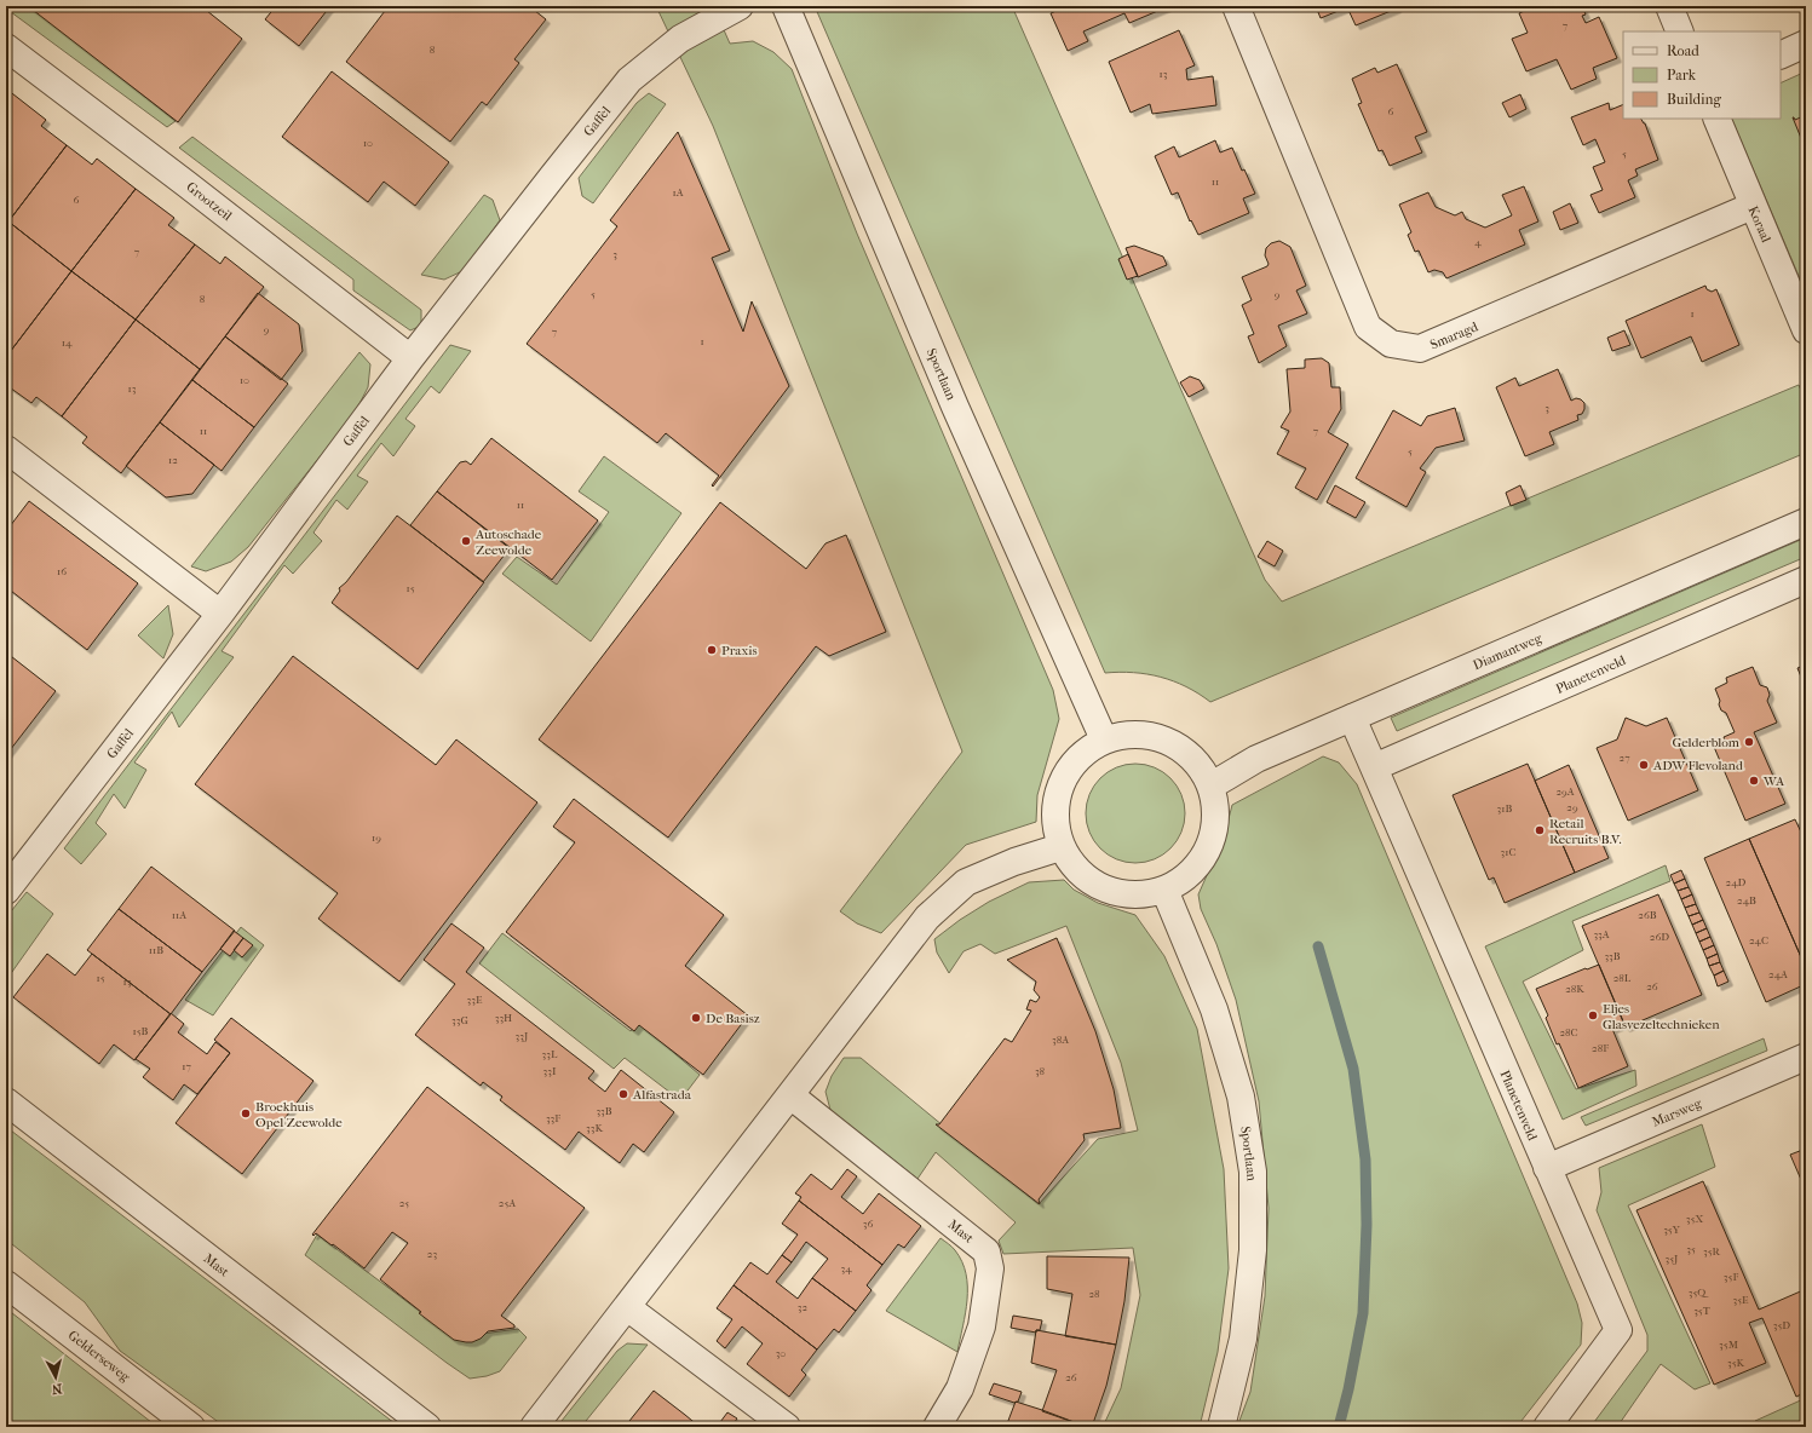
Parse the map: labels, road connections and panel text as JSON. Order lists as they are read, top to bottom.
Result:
{
  "streets": {
    "street": [
      "Gaffel",
      "Grootzeil",
      "Koraal",
      "Smaragd",
      "Sportlaan",
      "Diamantweg",
      "Planetenveld",
      "Marsweg",
      "Mast",
      "Gelderseweg"
    ]
  },
  "crossings": [
    ["Gaffel", "Grootzeil"],
    ["Koraal", "Smaragd"],
    ["Sportlaan", "Diamantweg"],
    ["Diamantweg", "Planetenveld"],
    ["Planetenveld", "Marsweg"]
  ],
  "places": [
    "Autoschade Zeewolde",
    "Praxis",
    "Gelderblom",
    "ADW Flevoland",
    "WA",
    "Retail Recruits B.V.",
    "Eljes Glasvezeltechnieken",
    "De Basisz",
    "Alfastrada",
    "Broekhuis Opel Zeewolde"
  ],
  "house_numbers": [
    "7",
    "8",
    "13",
    "6",
    "10",
    "5",
    "11",
    "1A",
    "6",
    "4",
    "7",
    "3",
    "5",
    "9",
    "8",
    "1",
    "9",
    "7",
    "1",
    "14",
    "10",
    "13",
    "3",
    "11",
    "7",
    "5",
    "12",
    "11",
    "16",
    "15",
    "27",
    "29A",
    "29",
    "31B",
    "19",
    "31C",
    "24D",
    "24B",
    "11A",
    "26B",
    "33A",
    "26D",
    "24C",
    "11B",
    "33B",
    "24A",
    "15",
    "28L",
    "13",
    "26",
    "28K",
    "33E",
    "33H",
    "33G",
    "15B",
    "28C",
    "33J",
    "38A",
    "28F",
    "33L",
    "17",
    "33I",
    "38",
    "33B",
    "33F",
    "33K",
    "25",
    "25A",
    "35X",
    "36",
    "35Y",
    "35",
    "35R",
    "23",
    "35J",
    "34",
    "35F",
    "35Q",
    "28",
    "35E",
    "32",
    "35T",
    "35D",
    "35M",
    "30",
    "35K",
    "26"
  ],
  "legend": ["Road", "Park", "Building"],
  "north": "bottom"
}
